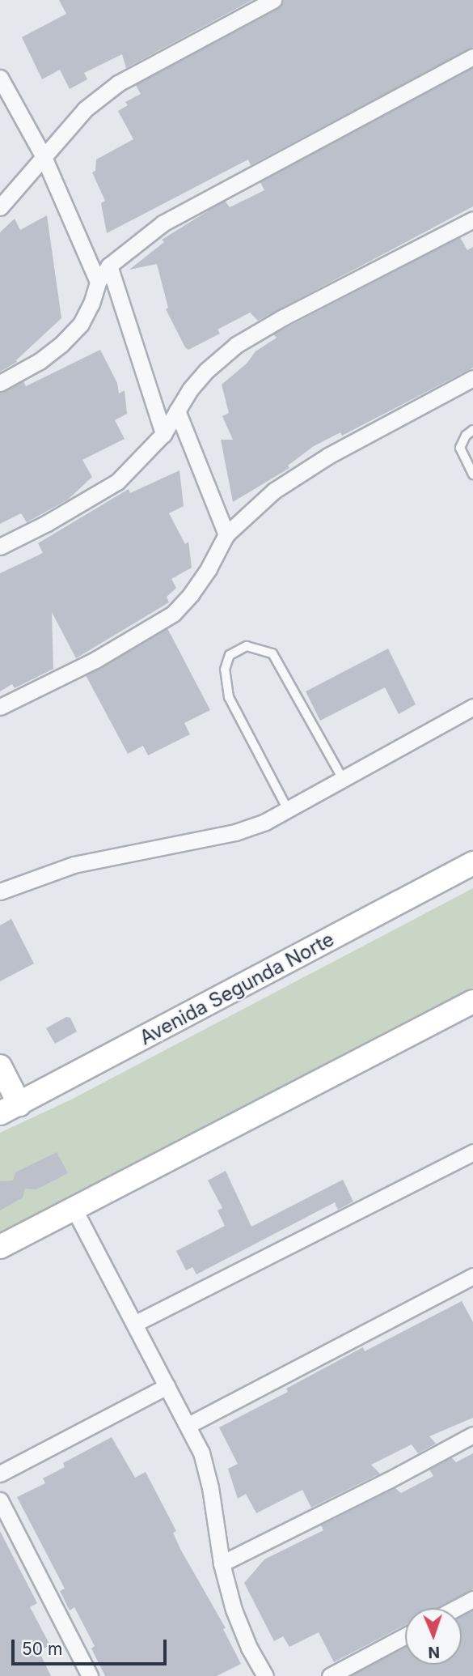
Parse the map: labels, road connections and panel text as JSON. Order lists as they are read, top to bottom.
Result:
{
  "streets": {
    "main road": ["Avenida Segunda Norte"]
  },
  "scale_bar": "50 m",
  "north": "bottom"
}
